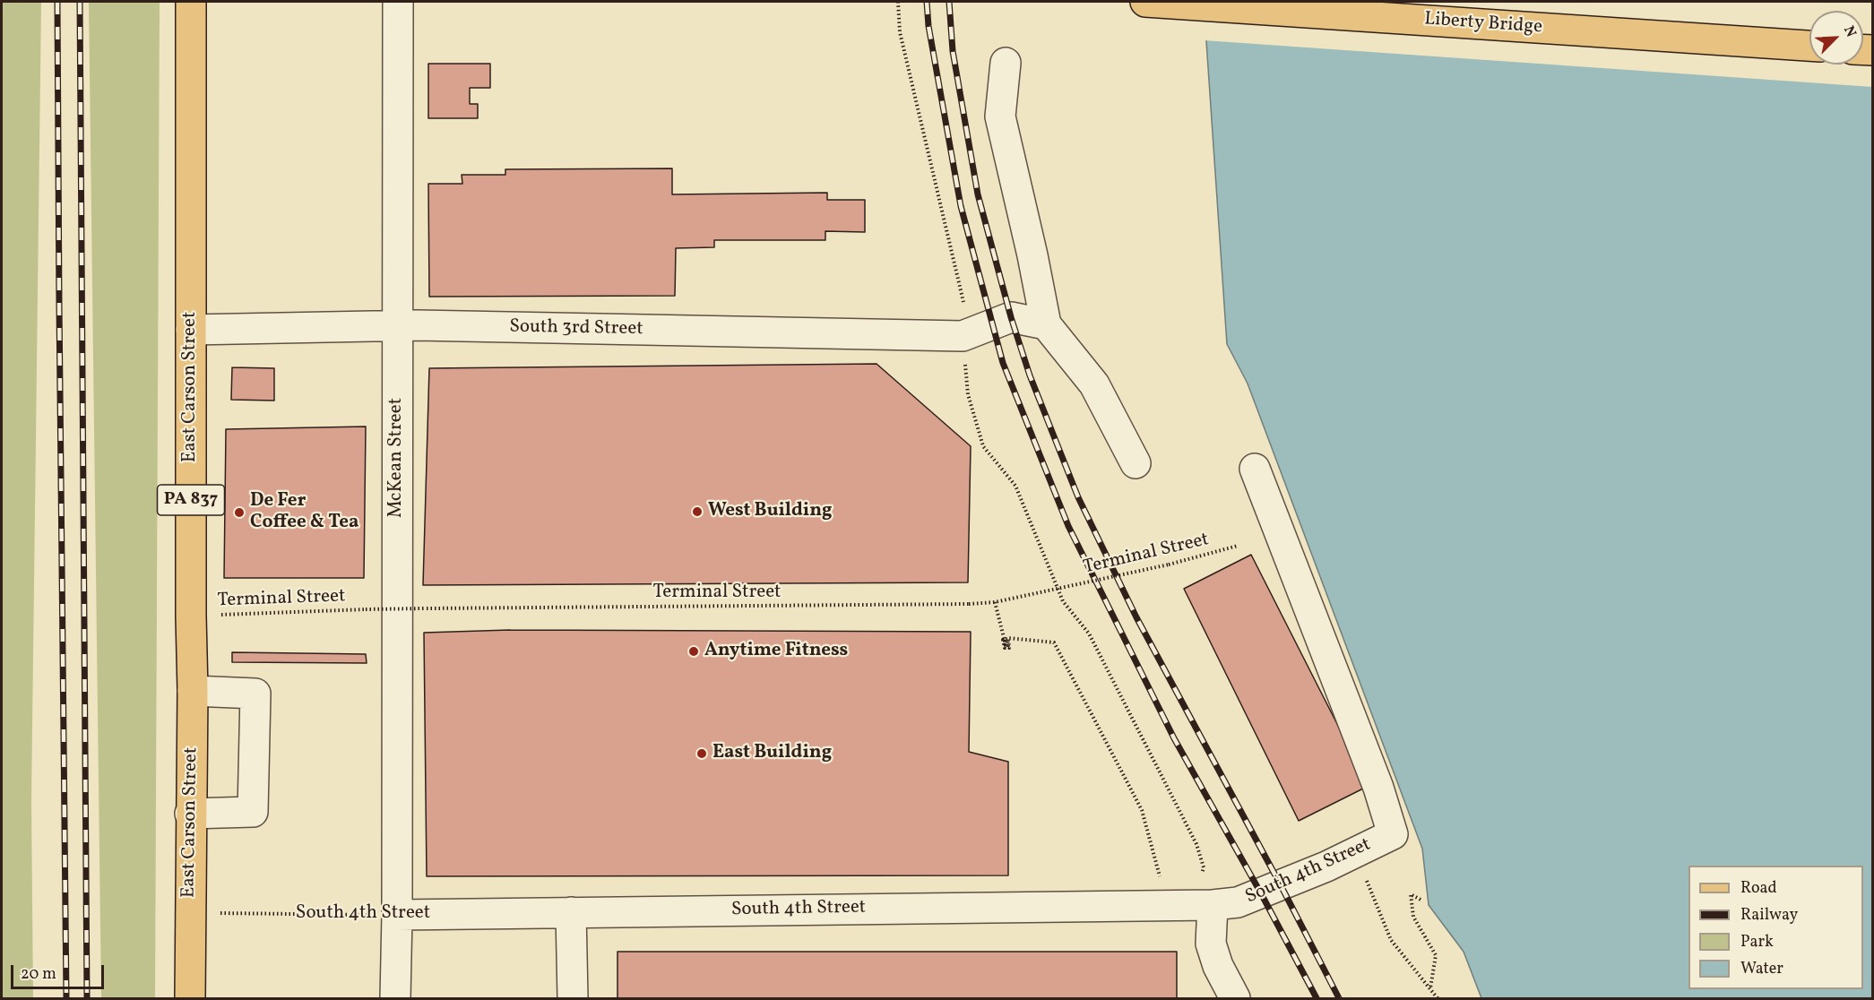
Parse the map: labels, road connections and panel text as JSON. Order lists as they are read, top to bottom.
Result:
{
  "streets": {
    "main road": ["Liberty Bridge", "East Carson Street", "PA 837"],
    "street": ["South 3rd Street", "McKean Street", "South 4th Street"],
    "path": ["Terminal Street"]
  },
  "crossings": [
    ["South 3rd Street", "East Carson Street"],
    ["South 3rd Street", "McKean Street"],
    ["East Carson Street", "Terminal Street"],
    ["East Carson Street", "South 4th Street"],
    ["McKean Street", "South 4th Street"]
  ],
  "places": [
    "West Building",
    "De Fer Coffee & Tea",
    "Anytime Fitness",
    "East Building"
  ],
  "legend": [
    "Road",
    "Railway",
    "Park",
    "Water"
  ],
  "scale_bar": "20 m",
  "north": "top right"
}
